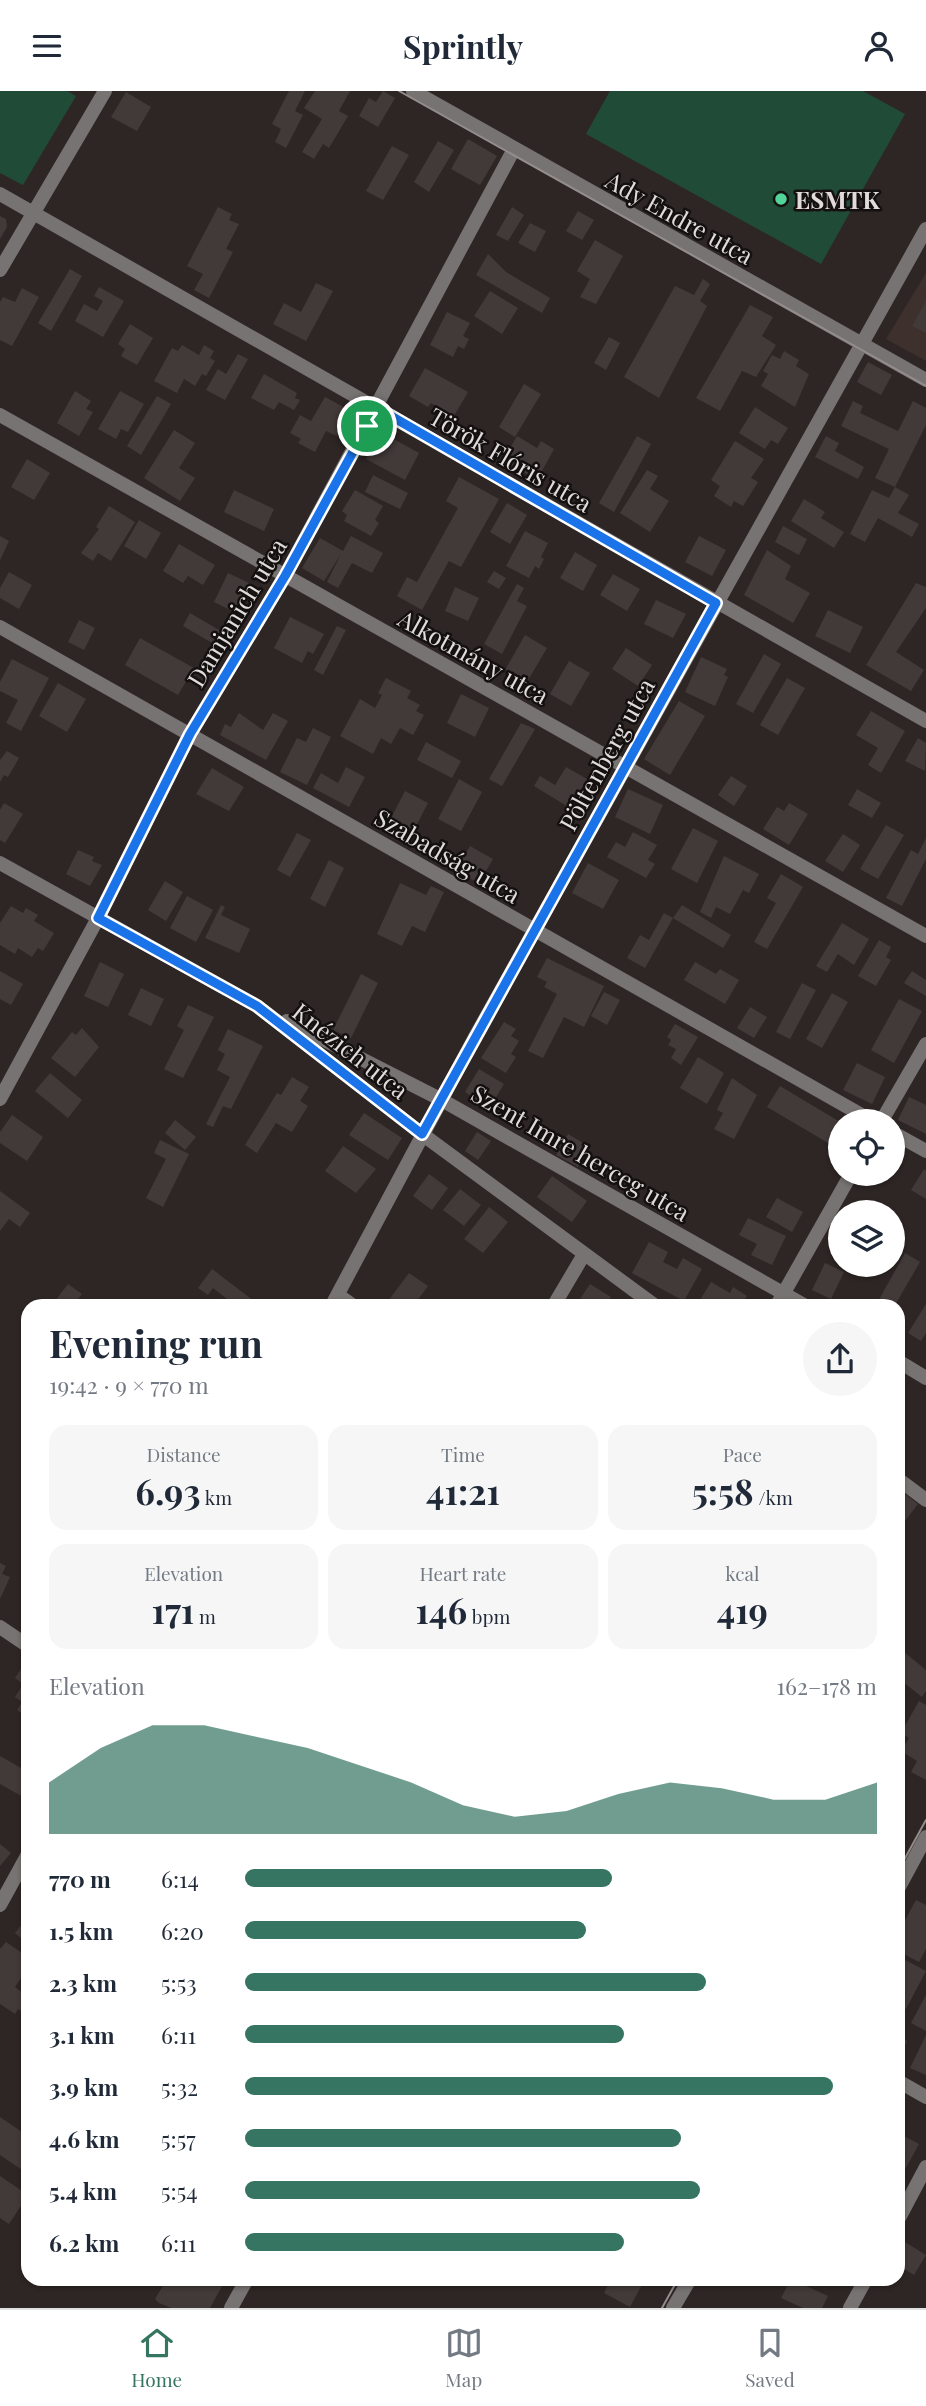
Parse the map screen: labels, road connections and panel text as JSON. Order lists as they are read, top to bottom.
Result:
{
  "streets": {
    "street": [
      "Ady Endre utca",
      "Török Flóris utca",
      "Damjanich utca",
      "Alkotmány utca",
      "Pöltenberg utca",
      "Szabadság utca",
      "Knézich utca",
      "Szent Imre herceg utca"
    ]
  },
  "crossings": [
    ["Ady Endre utca", "Damjanich utca"],
    ["Ady Endre utca", "Pöltenberg utca"],
    ["Török Flóris utca", "Damjanich utca"],
    ["Török Flóris utca", "Pöltenberg utca"],
    ["Damjanich utca", "Alkotmány utca"],
    ["Damjanich utca", "Szabadság utca"],
    ["Damjanich utca", "Knézich utca"],
    ["Alkotmány utca", "Pöltenberg utca"],
    ["Pöltenberg utca", "Szabadság utca"],
    ["Pöltenberg utca", "Knézich utca"],
    ["Pöltenberg utca", "Szent Imre herceg utca"],
    ["Knézich utca", "Szent Imre herceg utca"]
  ],
  "places": ["ESMTK"],
  "page": {
    "header": "Sprintly",
    "heading": ["Evening run", "19:42 · 9 × 770 m"],
    "stats": [
      ["Distance", "6.93 km"],
      ["Time", "41:21"],
      ["Pace", "5:58 /km"],
      ["Elevation", "171 m"],
      ["Heart rate", "146 bpm"],
      ["kcal", "419"]
    ],
    "chart": ["Elevation", "162–178 m"],
    "list": [
      {
        "name": "770 m",
        "note": "6:14"
      },
      {
        "name": "1.5 km",
        "note": "6:20"
      },
      {
        "name": "2.3 km",
        "note": "5:53"
      },
      {
        "name": "3.1 km",
        "note": "6:11"
      },
      {
        "name": "3.9 km",
        "note": "5:32"
      },
      {
        "name": "4.6 km",
        "note": "5:57"
      },
      {
        "name": "5.4 km",
        "note": "5:54"
      },
      {
        "name": "6.2 km",
        "note": "6:11"
      }
    ],
    "tabs": ["Home", "Map", "Saved"]
  }
}
